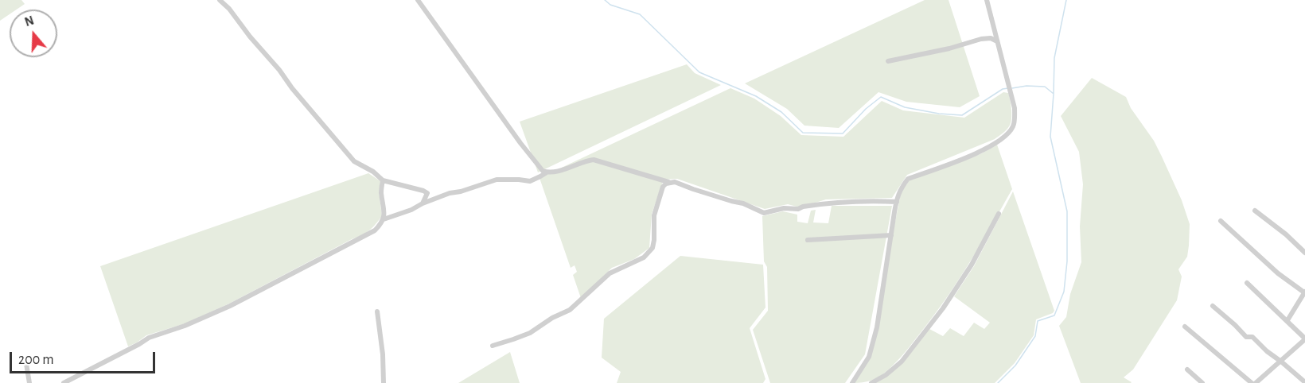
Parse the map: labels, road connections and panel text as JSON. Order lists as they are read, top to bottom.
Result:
{
  "scale_bar": "200 m",
  "north": "top"
}
